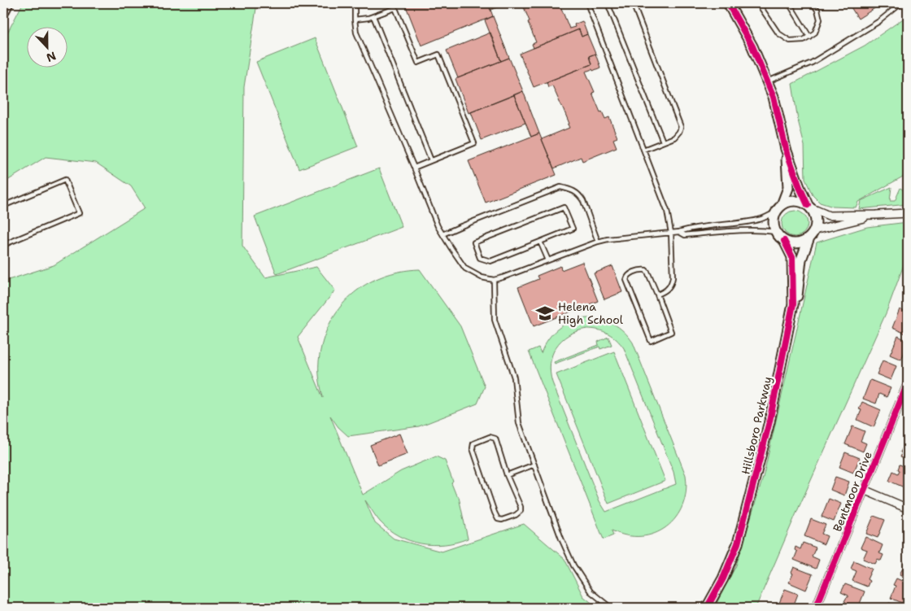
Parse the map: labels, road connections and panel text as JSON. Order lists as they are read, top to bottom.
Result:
{
  "streets": {
    "street": ["Hillsboro Parkway", "Bentmoor Drive"]
  },
  "places": {
    "school or university": ["Helena High School"]
  },
  "north": "bottom"
}
